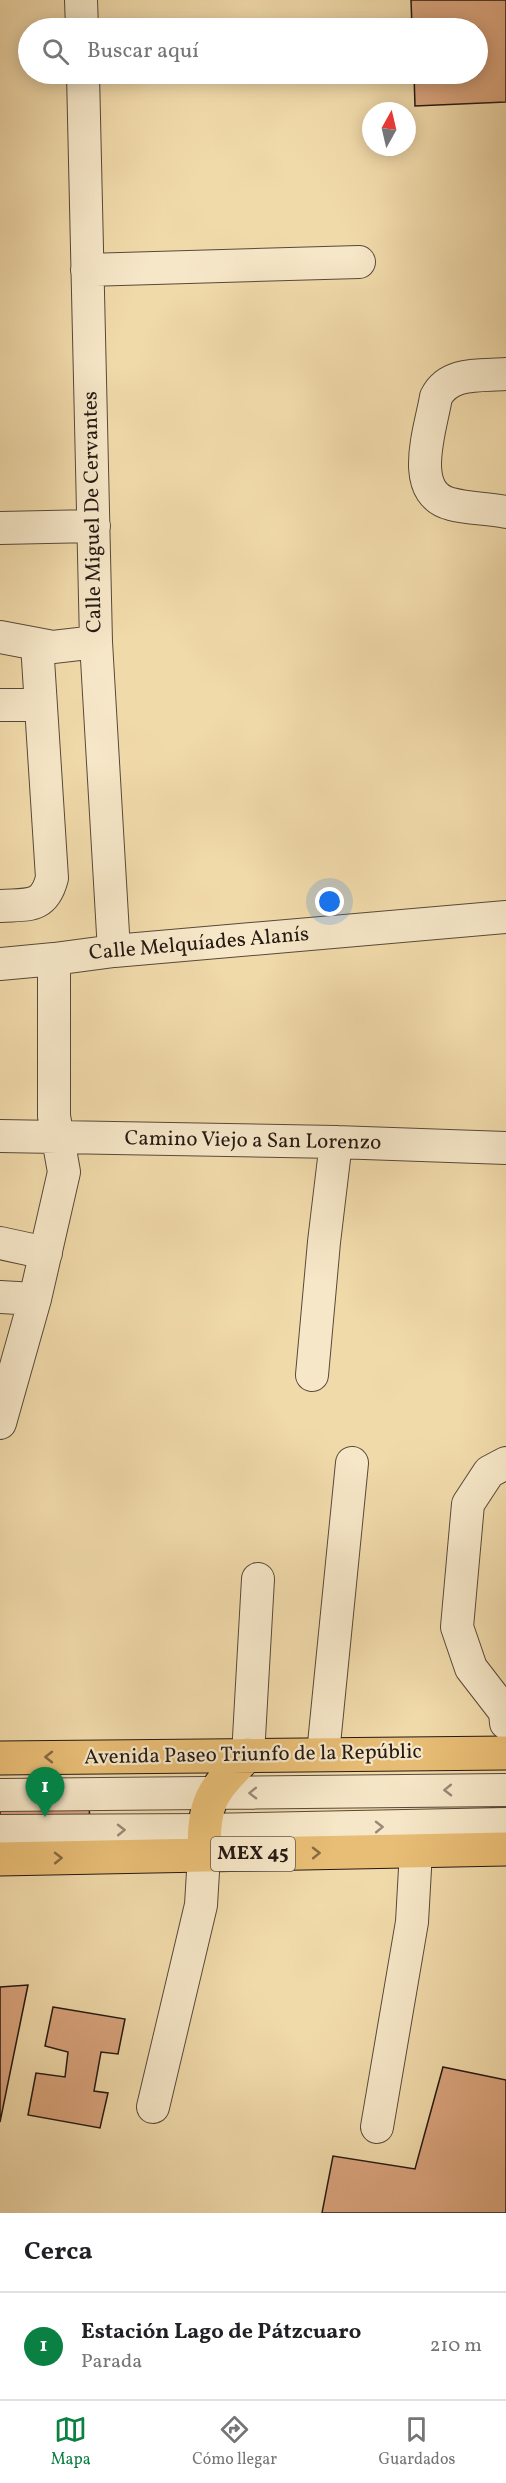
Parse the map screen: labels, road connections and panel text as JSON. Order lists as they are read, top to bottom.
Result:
{
  "streets": {
    "main road": ["Avenida Paseo Triunfo de la Repúblic", "MEX 45"],
    "street": ["Calle Miguel De Cervantes", "Calle Melquíades Alanís", "Camino Viejo a San Lorenzo"]
  },
  "crossings": [
    ["Calle Miguel De Cervantes", "Calle Melquíades Alanís"]
  ],
  "north": "top",
  "page": {
    "search": "Buscar aquí",
    "pins": "1",
    "heading": "Cerca",
    "list": [
      {
        "mark": "1",
        "name": "Estación Lago de Pátzcuaro",
        "note": "Parada",
        "value": "210 m"
      }
    ],
    "nav": ["Mapa", "Cómo llegar", "Guardados"]
  }
}
